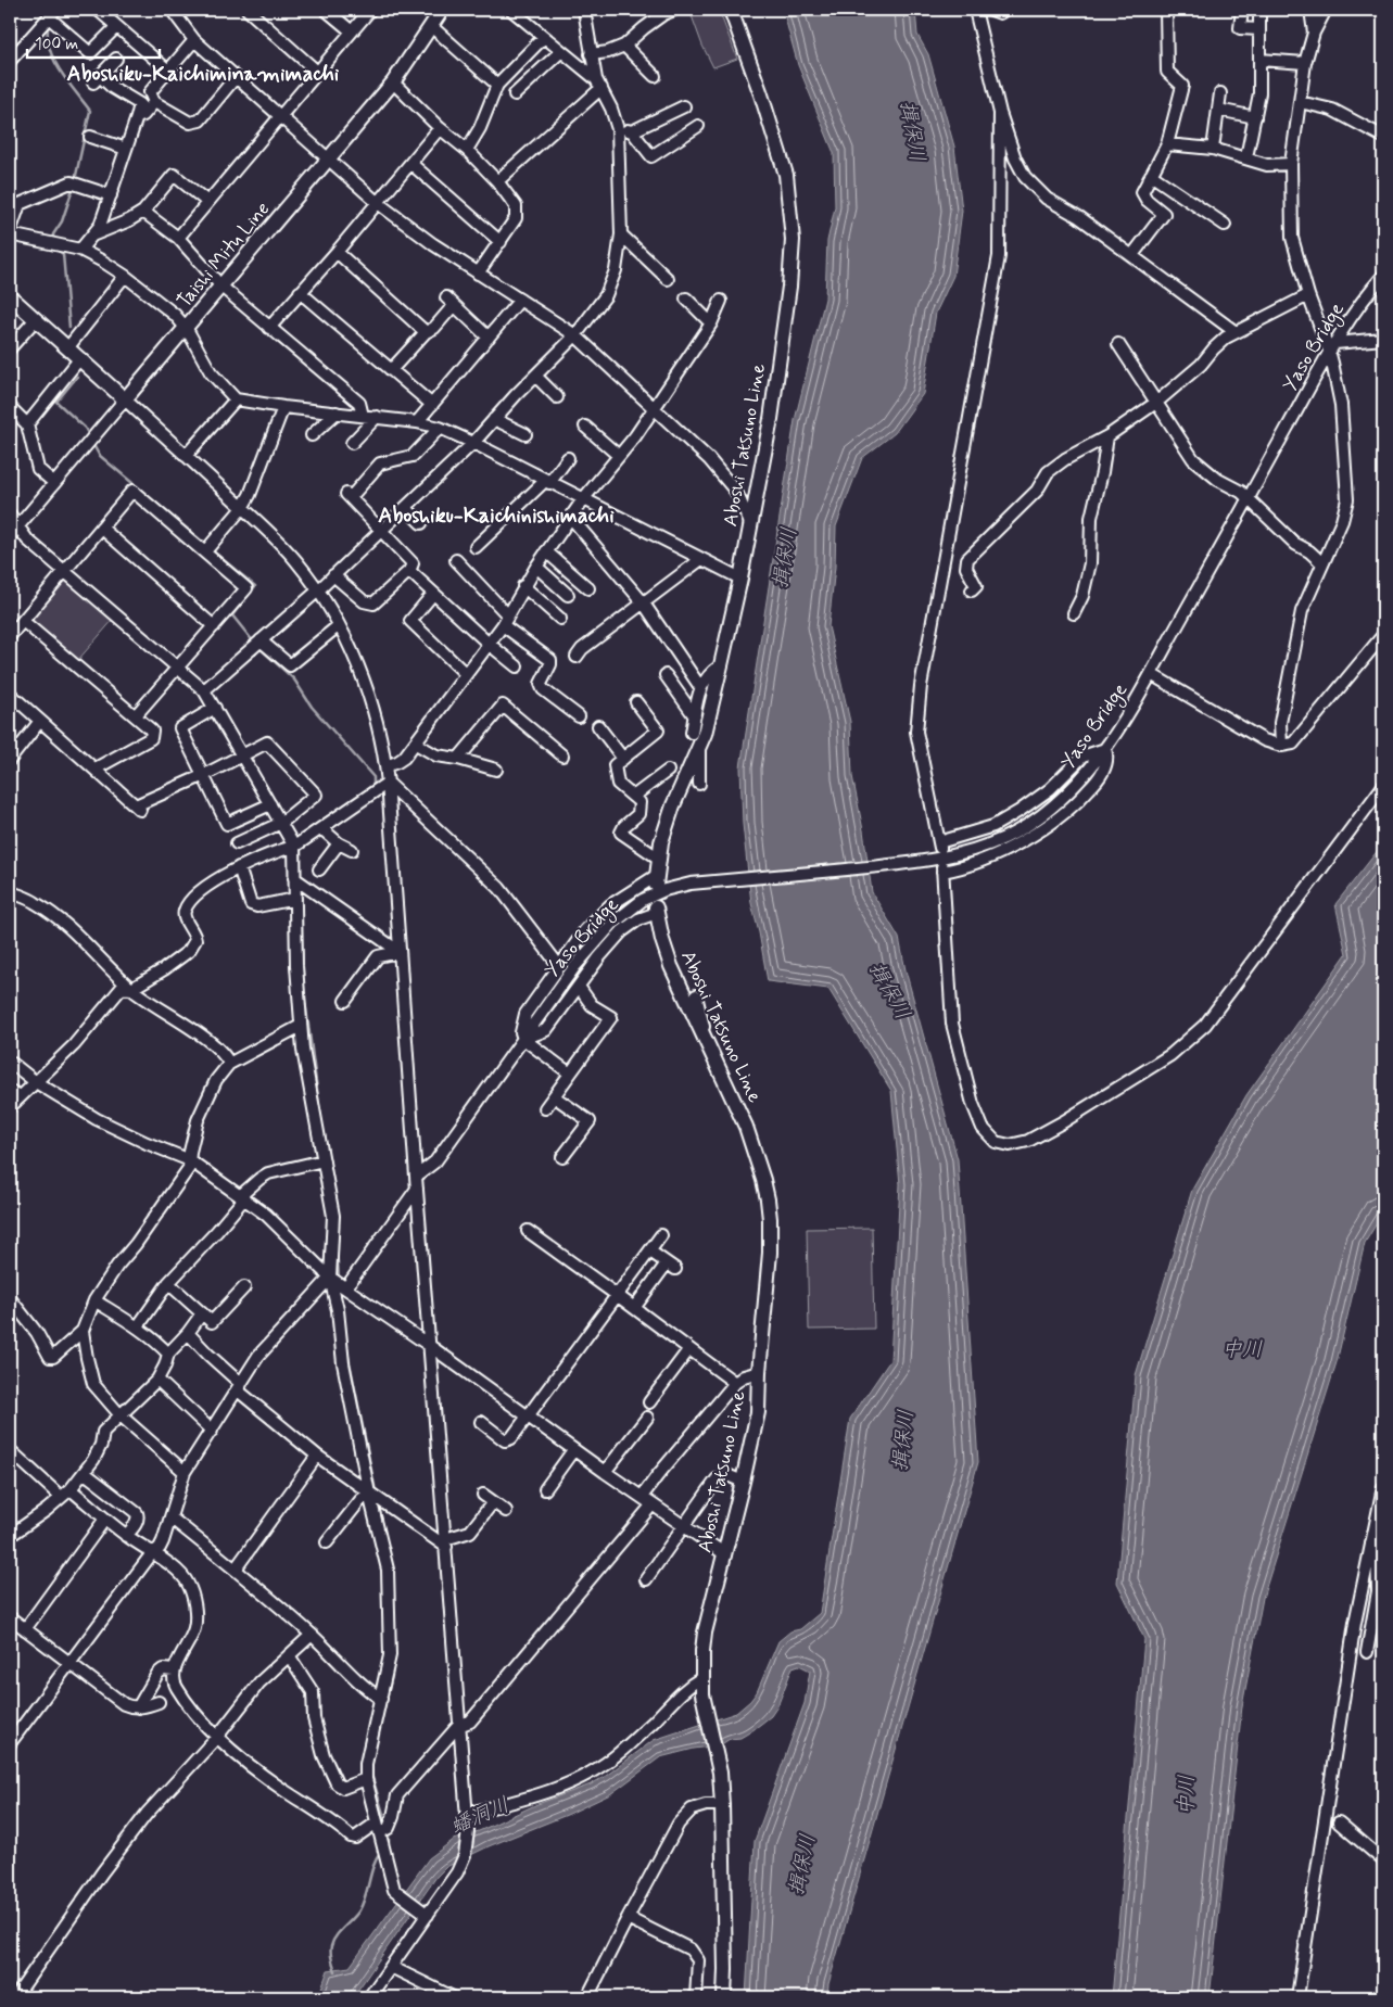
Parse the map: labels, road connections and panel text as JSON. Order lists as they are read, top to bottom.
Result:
{
  "streets": {
    "main road": ["Taishi Mitu Line", "Aboshi Tatsuno Line"],
    "street": ["Yaso Bridge"]
  },
  "districts": ["Aboshiku-Kaichiminamimachi", "Aboshiku-Kaichinishimachi"],
  "water": ["揖保川", "中川", "蟠洞川"],
  "scale_bar": "100 m"
}
